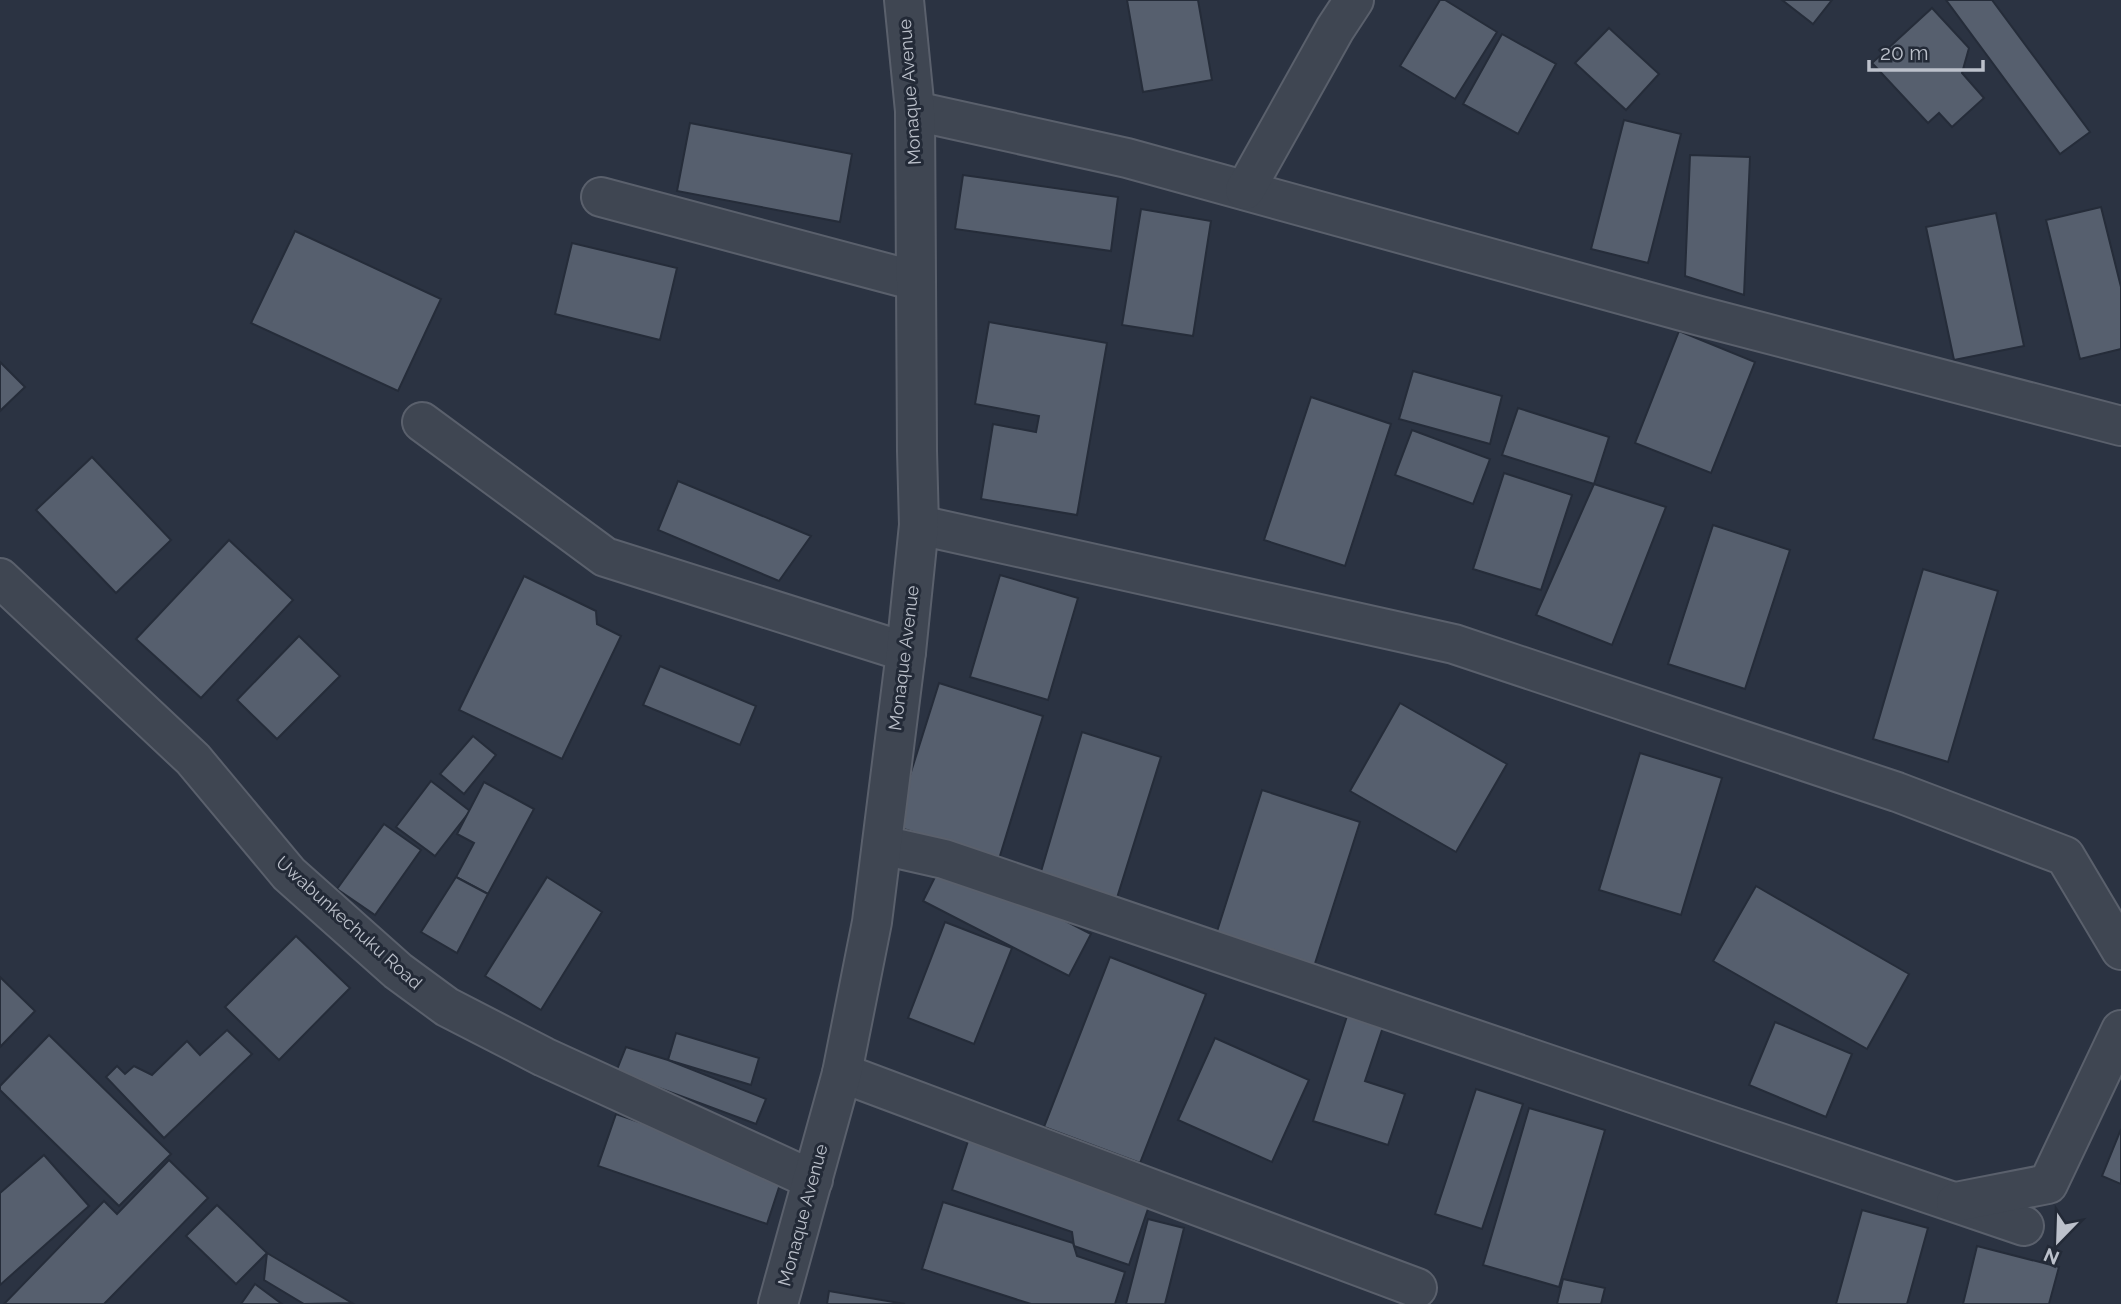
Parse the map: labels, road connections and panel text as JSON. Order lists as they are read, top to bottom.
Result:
{
  "streets": {
    "street": ["Monaque Avenue", "Uwabunkechuku Road"]
  },
  "crossings": [
    ["Monaque Avenue", "Uwabunkechuku Road"]
  ],
  "scale_bar": "20 m",
  "north": "bottom left"
}
